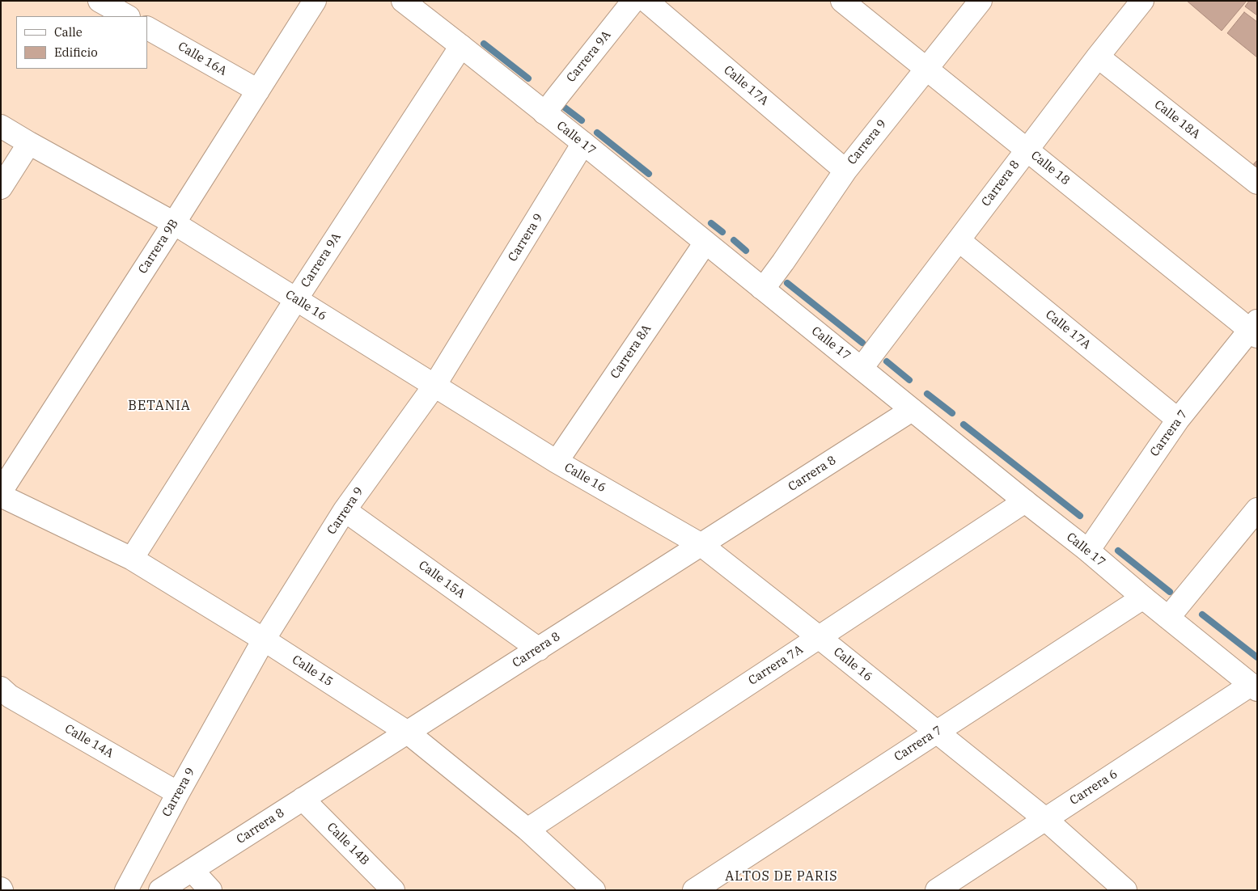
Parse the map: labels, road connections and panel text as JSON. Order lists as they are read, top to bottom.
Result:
{
  "streets": {
    "street": [
      "Carrera 9A",
      "Calle 16A",
      "Calle 17A",
      "Calle 18A",
      "Calle 17",
      "Carrera 9",
      "Calle 18",
      "Carrera 8",
      "Carrera 9B",
      "Calle 16",
      "Carrera 8A",
      "Carrera 7",
      "Calle 15A",
      "Carrera 7A",
      "Calle 15",
      "Calle 14A",
      "Carrera 6",
      "Calle 14B"
    ]
  },
  "crossings": [
    ["Carrera 9A", "Calle 17"],
    ["Carrera 9A", "Calle 16"],
    ["Carrera 9A", "Calle 15"],
    ["Calle 16A", "Carrera 9B"],
    ["Calle 17A", "Carrera 9"],
    ["Calle 17A", "Carrera 8"],
    ["Calle 17A", "Carrera 7"],
    ["Calle 18A", "Carrera 8"],
    ["Calle 17", "Carrera 9"],
    ["Calle 17", "Carrera 8"],
    ["Calle 17", "Carrera 8A"],
    ["Calle 17", "Carrera 7"],
    ["Calle 17", "Carrera 7A"],
    ["Calle 17", "Carrera 6"],
    ["Carrera 9", "Calle 18"],
    ["Carrera 9", "Calle 16"],
    ["Carrera 9", "Calle 15A"],
    ["Carrera 9", "Calle 15"],
    ["Carrera 9", "Calle 14A"],
    ["Calle 18", "Carrera 8"],
    ["Calle 18", "Carrera 7"],
    ["Carrera 8", "Calle 16"],
    ["Carrera 8", "Calle 15A"],
    ["Carrera 8", "Calle 15"],
    ["Carrera 8", "Calle 14B"],
    ["Carrera 9B", "Calle 16"],
    ["Calle 16", "Carrera 8A"],
    ["Calle 16", "Carrera 7"],
    ["Calle 16", "Carrera 7A"],
    ["Calle 16", "Carrera 6"],
    ["Carrera 7A", "Calle 15"]
  ],
  "districts": ["BETANIA", "ALTOS DE PARIS"],
  "legend": ["Calle", "Edificio"]
}
